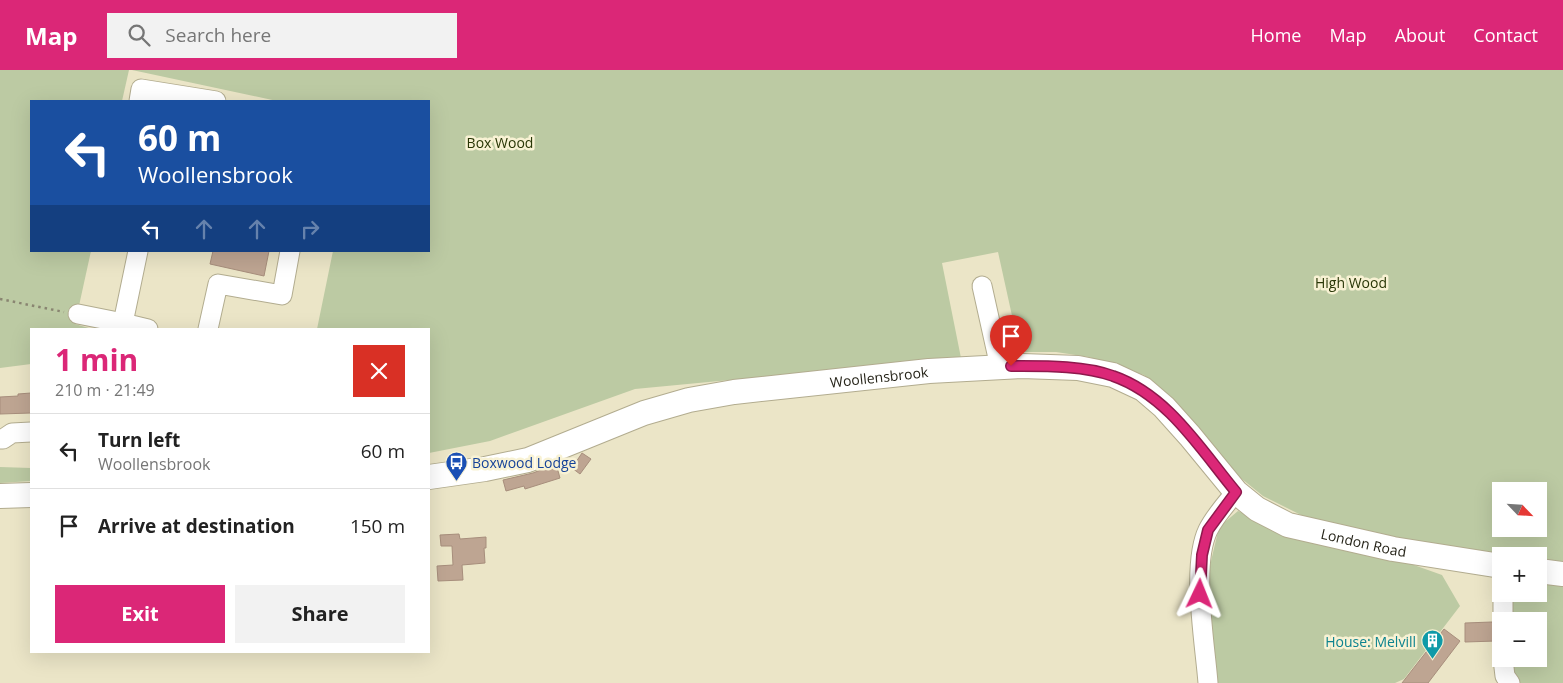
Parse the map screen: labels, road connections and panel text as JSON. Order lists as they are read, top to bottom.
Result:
{
  "streets": {
    "main road": ["Woollensbrook", "London Road"]
  },
  "crossings": [
    ["Woollensbrook", "London Road"]
  ],
  "parks": ["Box Wood", "High Wood"],
  "places": {
    "bus stop": ["Boxwood Lodge"],
    "building": ["House: Melvill"]
  },
  "north": "bottom right",
  "page": {
    "header": "Map",
    "search": "Search here",
    "nav": [
      "Home",
      "Map",
      "About",
      "Contact"
    ],
    "turn": ["60 m", "Woollensbrook"],
    "heading": ["1 min", "210 m · 21:49"],
    "list": [
      {
        "name": "Turn left",
        "note": "Woollensbrook",
        "value": "60 m"
      },
      {
        "name": "Arrive at destination",
        "value": "150 m"
      }
    ],
    "map_buttons": ["+", "−"],
    "buttons": ["Exit", "Share"]
  }
}
